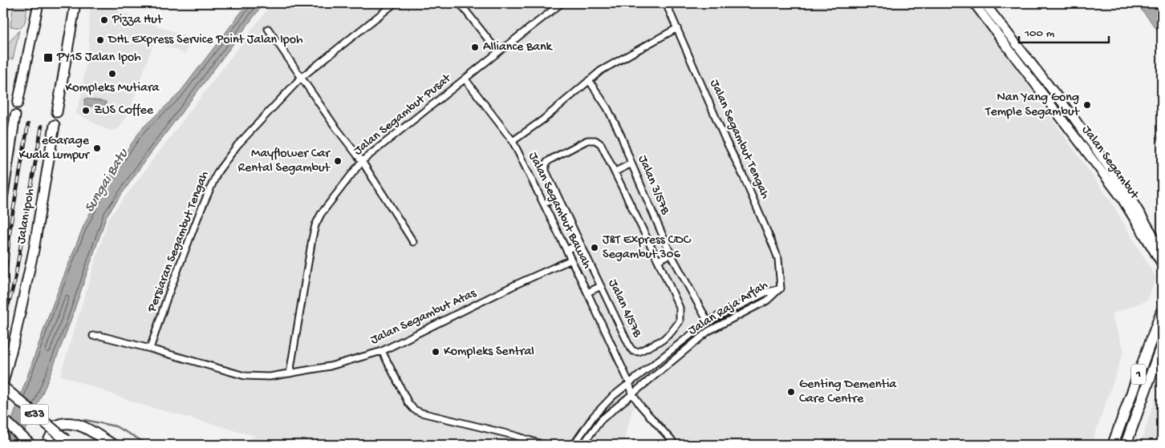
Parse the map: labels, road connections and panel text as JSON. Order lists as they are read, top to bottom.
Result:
{
  "streets": {
    "highway": ["1", "E33"],
    "main road": ["Jalan Segambut", "Jalan Ipoh"],
    "street": [
      "Jalan Segambut Pusat",
      "Jalan Segambut Tengah",
      "Jalan 3/57B",
      "Jalan Segambut Bawah",
      "Persiaran Segambut Tengah",
      "Jalan 4/57B",
      "Jalan Raja Arfah",
      "Jalan Segambut Atas"
    ]
  },
  "crossings": [
    ["Jalan Segambut Pusat", "Jalan Segambut Bawah"],
    ["Jalan Segambut Pusat", "Jalan Segambut Atas"],
    ["Jalan Segambut Tengah", "Jalan Raja Arfah"],
    ["Jalan 3/57B", "Jalan Raja Arfah"],
    ["Jalan Segambut Bawah", "Jalan Raja Arfah"],
    ["Jalan Segambut Bawah", "Jalan Segambut Atas"],
    ["Persiaran Segambut Tengah", "Jalan Segambut Atas"]
  ],
  "water": ["Sungai Batu"],
  "places": {
    "other": [
      "Pizza Hut",
      "DHL Express Service Point Jalan Ipoh",
      "Alliance Bank",
      "Kompleks Mutiara",
      "Nan Yang Gong Temple Segambut",
      "ZUS Coffee",
      "eGarage Kuala Lumpur",
      "Mayflower Car Rental Segambut",
      "J&T Express CDC Segambut 306",
      "Kompleks Sentral",
      "Genting Dementia Care Centre"
    ],
    "transit": ["PY15 Jalan Ipoh"]
  },
  "scale_bar": "100 m"
}
